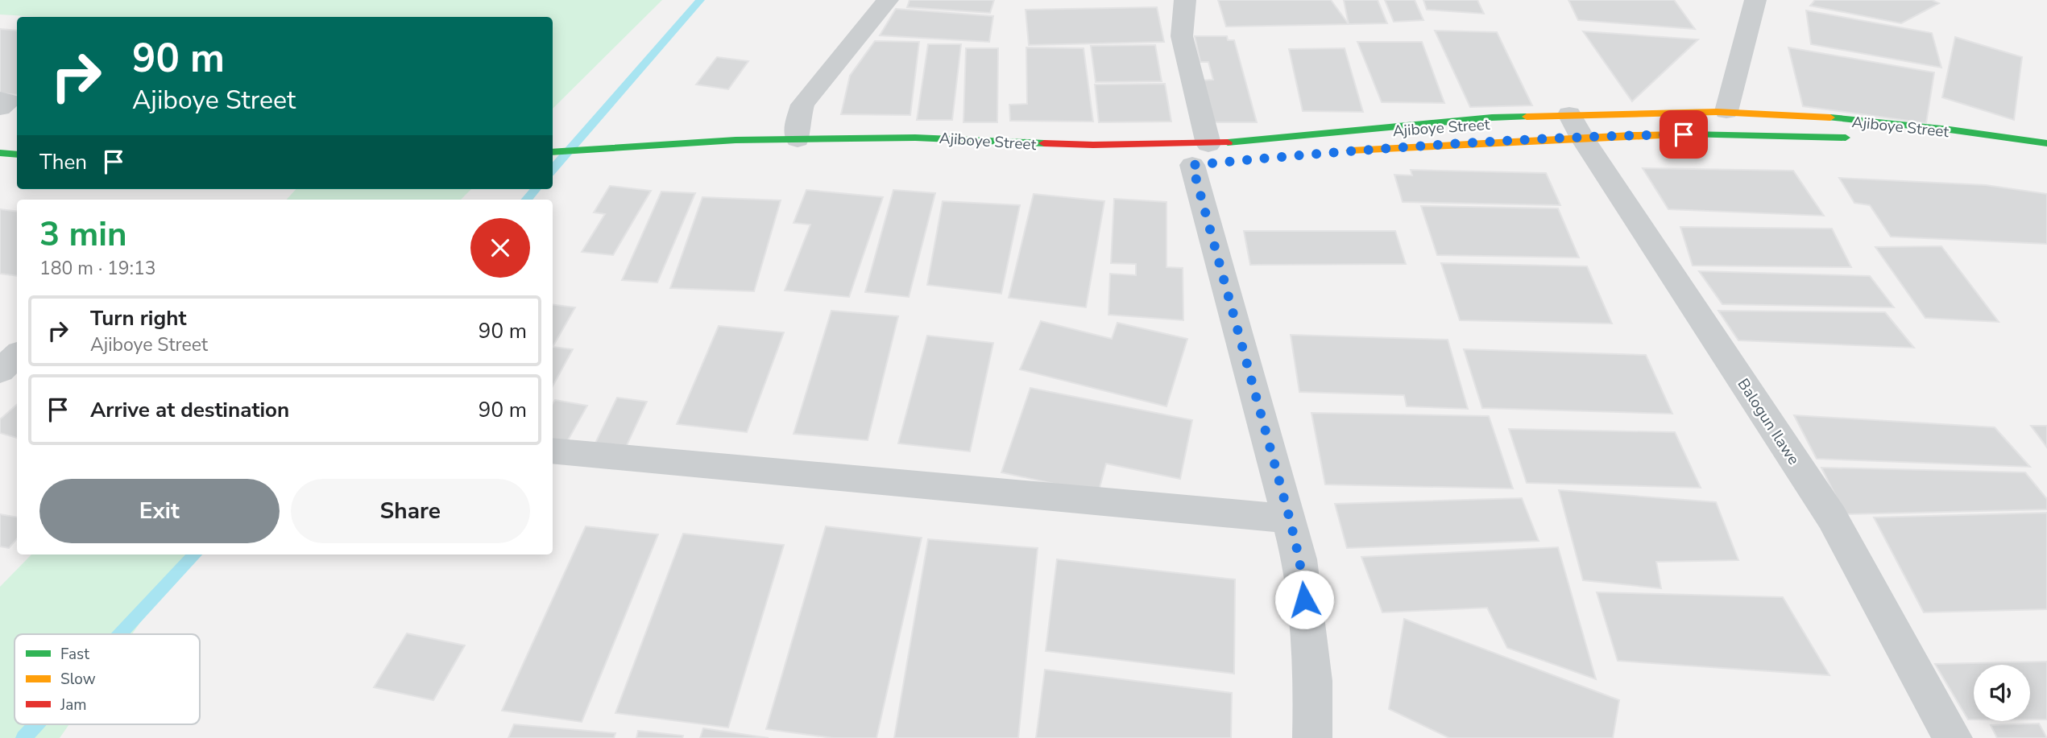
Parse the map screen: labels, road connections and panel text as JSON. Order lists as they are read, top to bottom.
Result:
{
  "streets": {
    "street": ["Ajiboye Street", "Balogun Ilawe"]
  },
  "crossings": [
    ["Ajiboye Street", "Balogun Ilawe"]
  ],
  "legend": ["Fast", "Slow", "Jam"],
  "page": {
    "turn": ["90 m", "Ajiboye Street"],
    "then": "Then",
    "heading": ["3 min", "180 m · 19:13"],
    "list": [
      {
        "name": "Turn right",
        "note": "Ajiboye Street",
        "value": "90 m"
      },
      {
        "name": "Arrive at destination",
        "value": "90 m"
      }
    ],
    "buttons": ["Exit", "Share"]
  }
}
